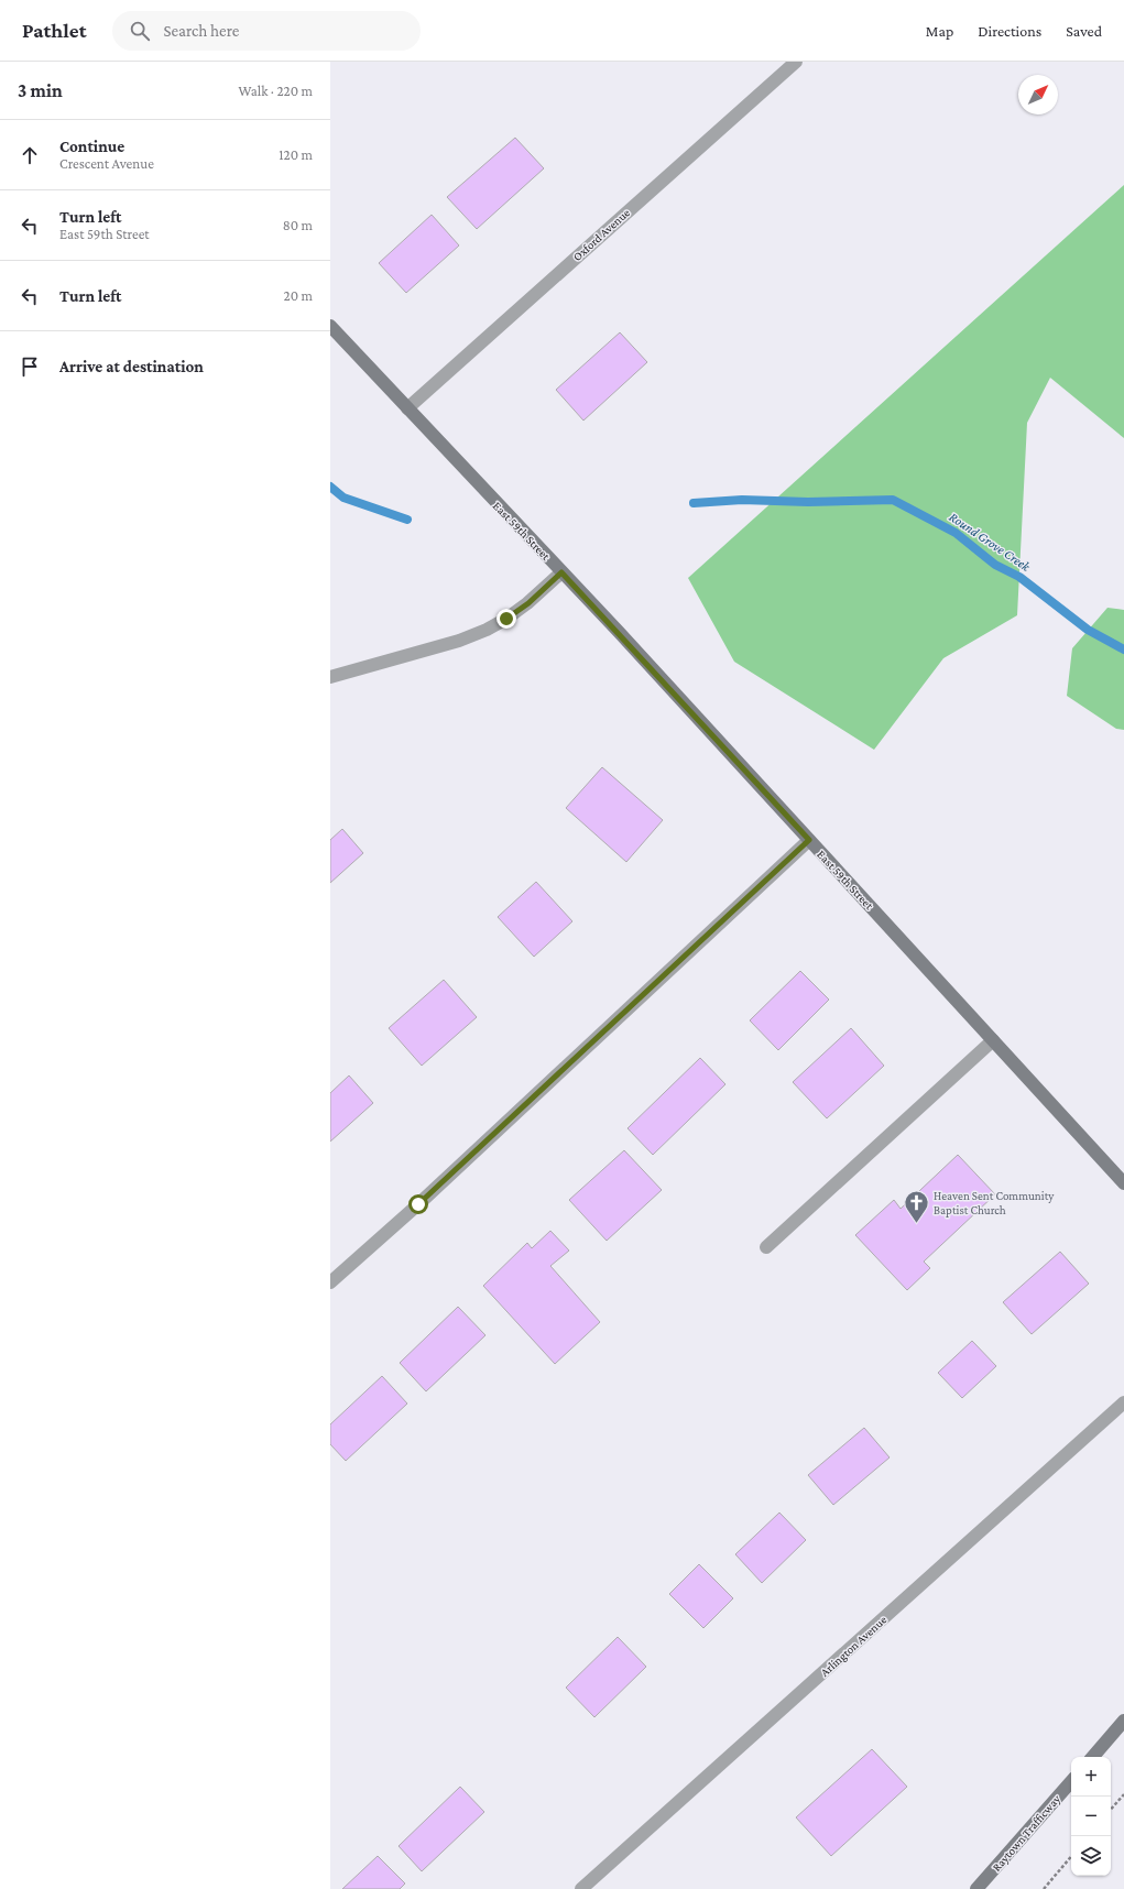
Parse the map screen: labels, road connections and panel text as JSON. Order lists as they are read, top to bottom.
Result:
{
  "streets": {
    "street": [
      "Oxford Avenue",
      "East 59th Street",
      "Arlington Avenue",
      "Raytown Trafficway"
    ]
  },
  "crossings": [
    ["Oxford Avenue", "East 59th Street"]
  ],
  "water": ["Round Grove Creek"],
  "places": {
    "church": ["Heaven Sent Community Baptist Church"]
  },
  "north": "top right",
  "page": {
    "header": "Pathlet",
    "search": "Search here",
    "nav": ["Map", "Directions", "Saved"],
    "heading": ["3 min", "Walk · 220 m"],
    "list": [
      ["Continue", "Crescent Avenue", "120 m"],
      ["Turn left", "East 59th Street", "80 m"],
      ["Turn left", "20 m"],
      "Arrive at destination"
    ],
    "map_buttons": ["+", "−"]
  }
}
